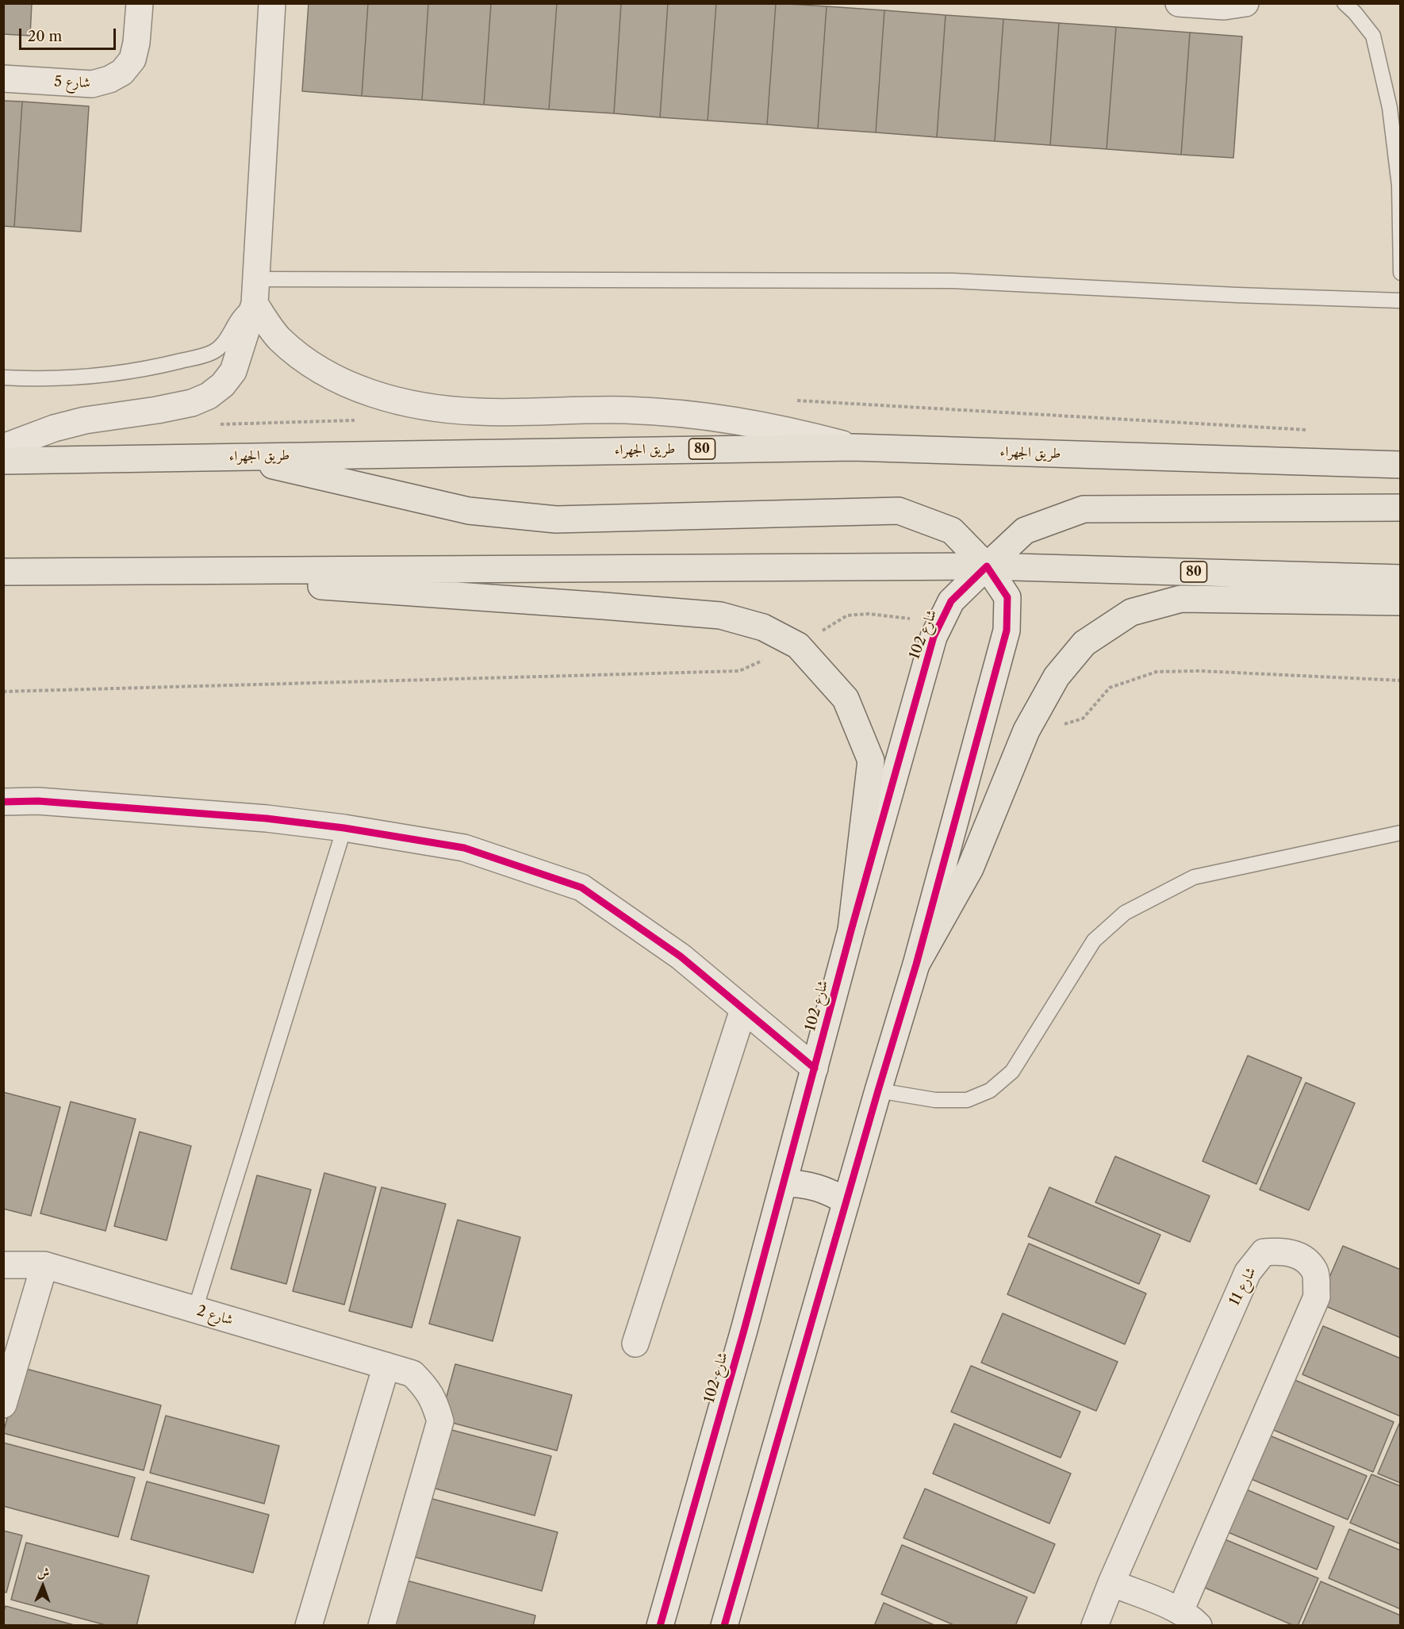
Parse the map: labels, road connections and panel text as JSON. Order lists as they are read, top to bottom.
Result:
{
  "streets": {
    "highway": ["80", "طريق الجهراء"],
    "street": [
      "شارع 5",
      "شارع 102",
      "شارع 11",
      "شارع 2"
    ]
  },
  "crossings": [
    ["80", "شارع 102"]
  ],
  "scale_bar": "20 m",
  "north": "top"
}
